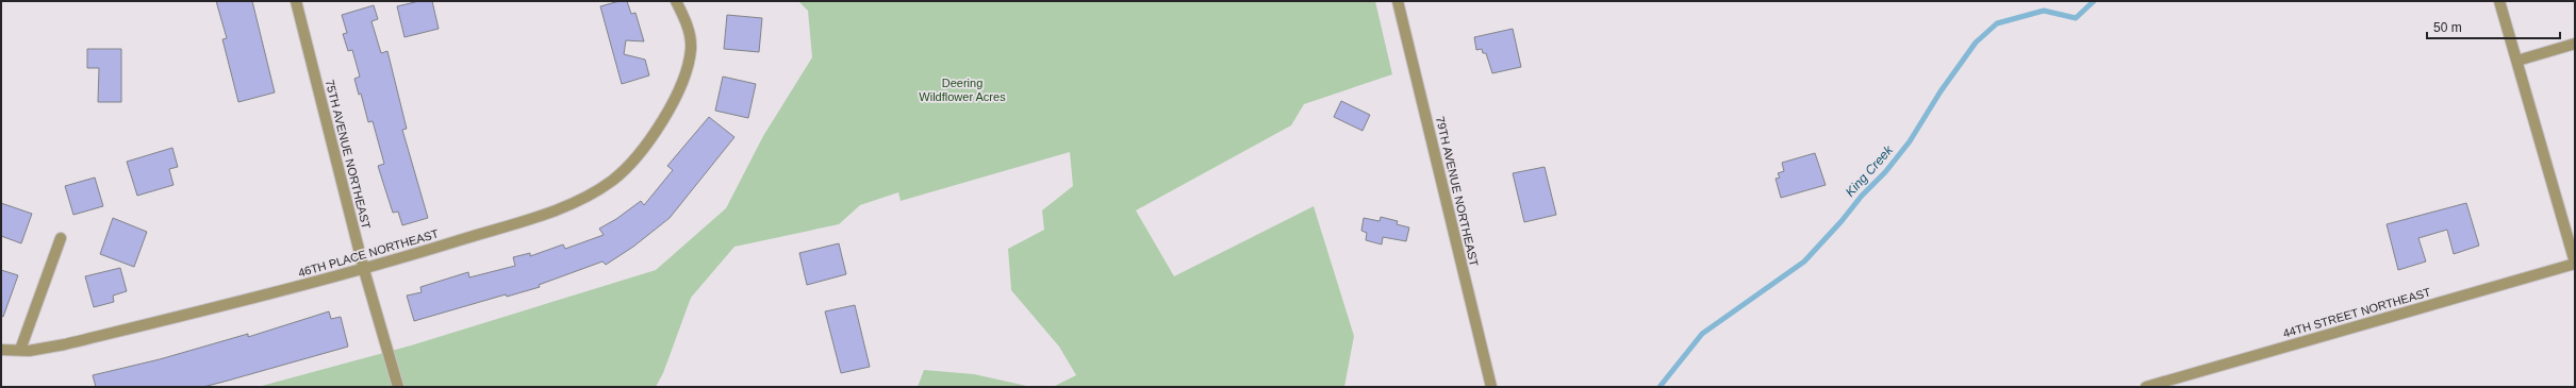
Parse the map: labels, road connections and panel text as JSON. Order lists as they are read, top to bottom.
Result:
{
  "streets": {
    "street": [
      "75TH AVENUE NORTHEAST",
      "79TH AVENUE NORTHEAST",
      "46TH PLACE NORTHEAST",
      "44TH STREET NORTHEAST"
    ]
  },
  "crossings": [
    ["75TH AVENUE NORTHEAST", "46TH PLACE NORTHEAST"]
  ],
  "water": ["King Creek"],
  "parks": ["Deering Wildflower Acres"],
  "scale_bar": "50 m"
}
